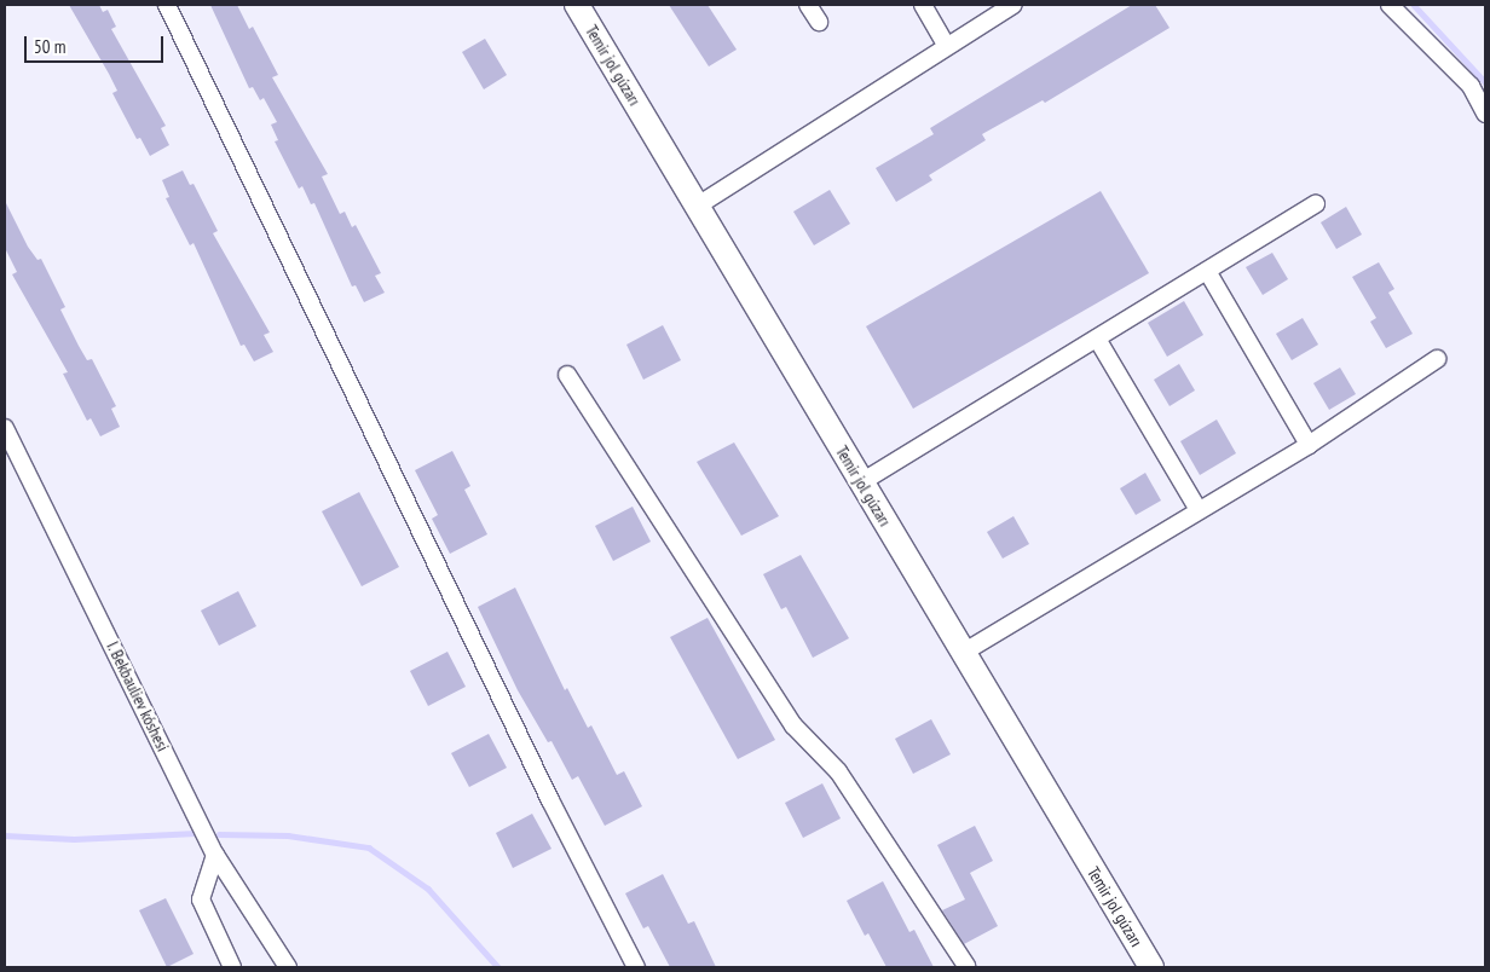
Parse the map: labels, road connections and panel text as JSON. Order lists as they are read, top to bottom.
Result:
{
  "streets": {
    "street": ["Temir jol gúzarı", "I. Bekbauliev kóshesi"]
  },
  "scale_bar": "50 m"
}
